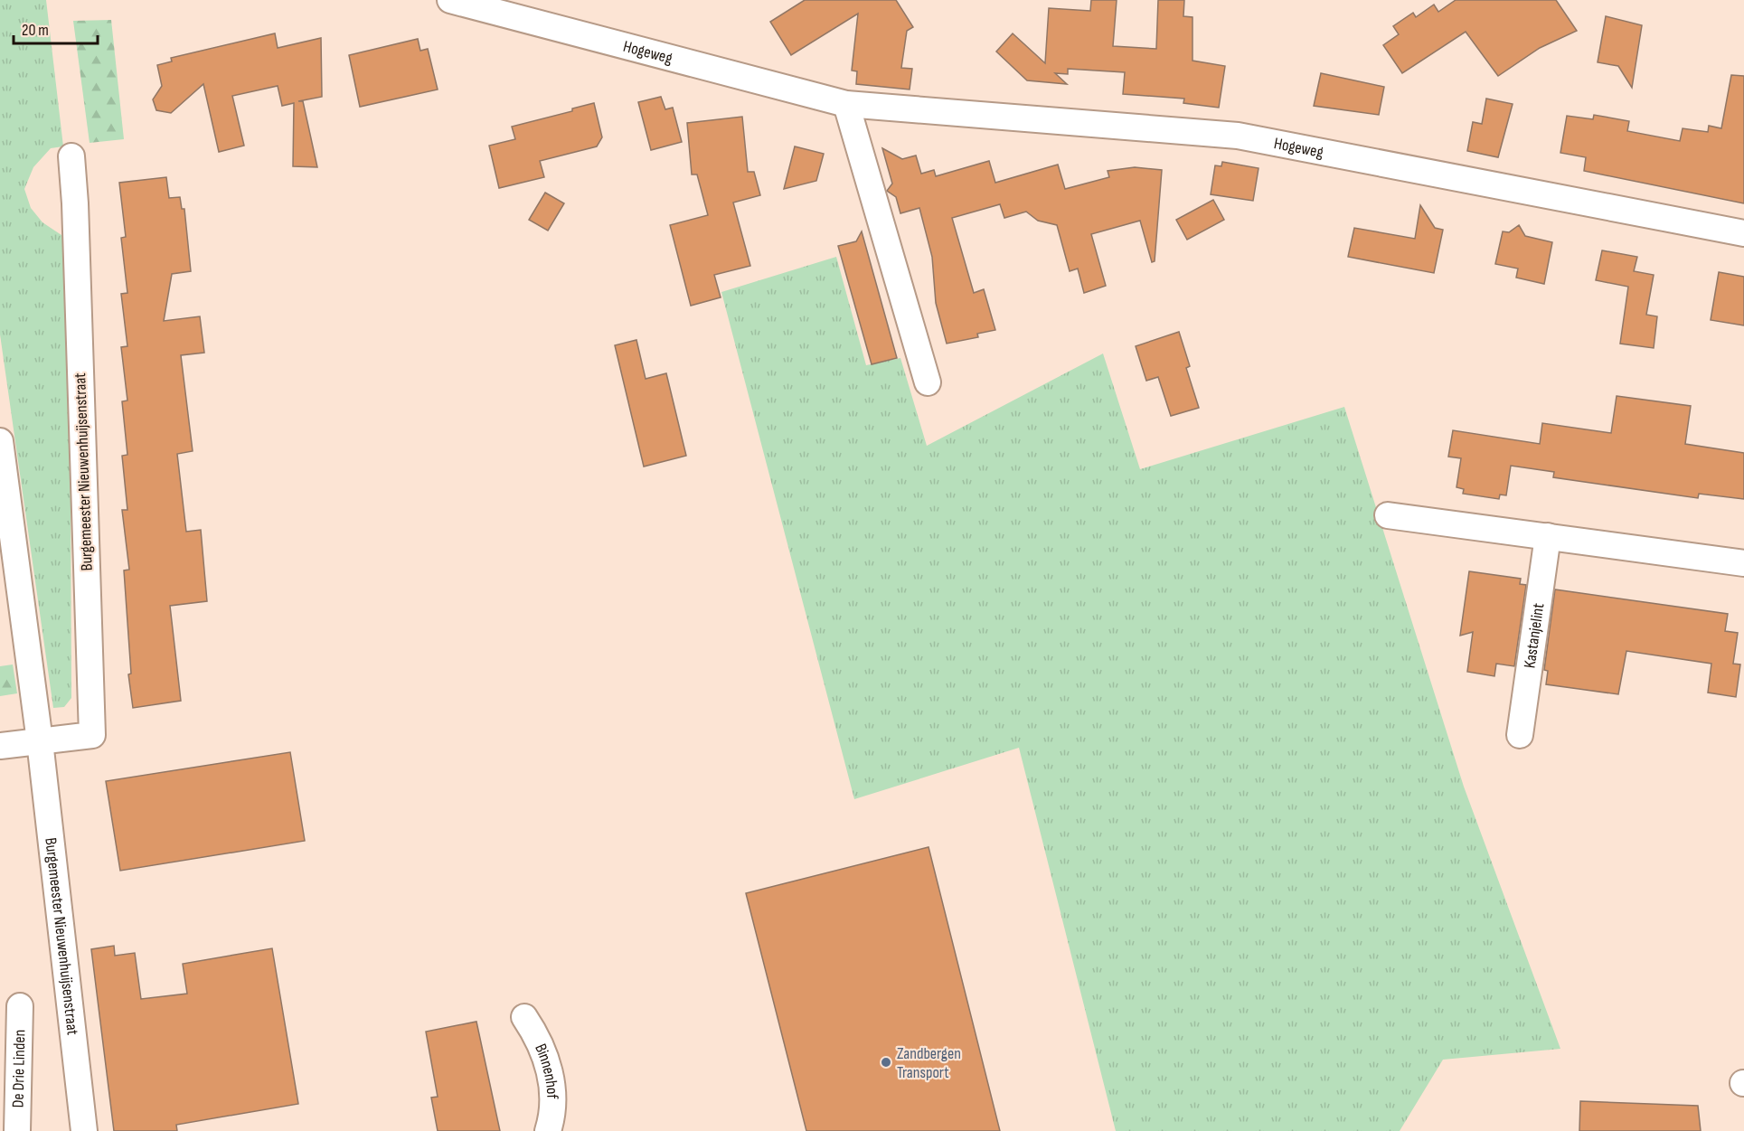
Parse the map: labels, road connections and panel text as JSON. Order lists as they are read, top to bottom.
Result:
{
  "streets": {
    "street": [
      "Hogeweg",
      "Burgemeester Nieuwenhuijsenstraat",
      "Kastanjelint",
      "De Drie Linden",
      "Binnenhof"
    ]
  },
  "places": ["Zandbergen Transport"],
  "scale_bar": "20 m"
}
